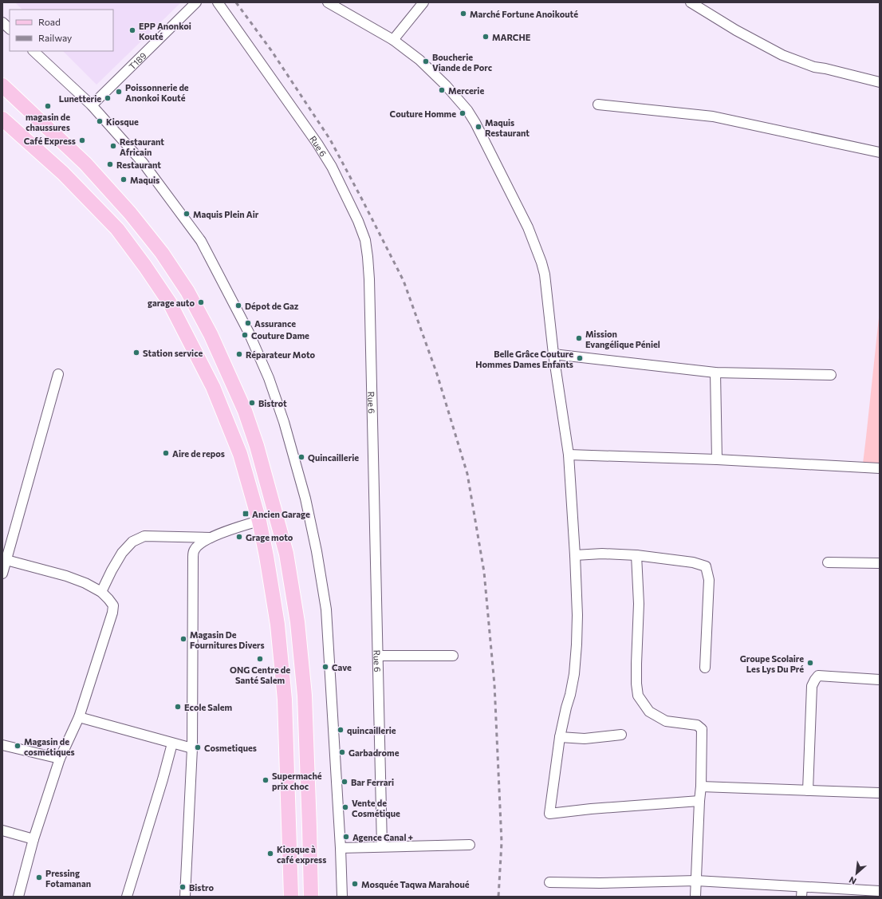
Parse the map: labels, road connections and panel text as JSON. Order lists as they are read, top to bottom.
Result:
{
  "streets": {
    "street": ["T189", "Rue 6"]
  },
  "places": {
    "other": [
      "Marché Fortune Anoikouté",
      "EPP Anonkoi Kouté",
      "MARCHE",
      "Boucherie Viande de Porc",
      "Mercerie",
      "Poissonnerie de Anonkoi Kouté",
      "Lunetterie",
      "magasin de chaussures",
      "Couture Homme",
      "Kiosque",
      "Maquis Restaurant",
      "Café Express",
      "Restaurant Africain",
      "Restaurant",
      "Maquis",
      "Maquis Plein Air",
      "garage auto",
      "Dépot de Gaz",
      "Assurance",
      "Couture Dame",
      "Mission Evangélique Péniel",
      "Station service",
      "Réparateur Moto",
      "Belle Grâce Couture Hommes Dames Enfants",
      "Bistrot",
      "Aire de repos",
      "Quincaillerie",
      "Grage moto",
      "Magasin De Fournitures Divers",
      "ONG Centre de Santé Salem",
      "Groupe Scolaire Les Lys Du Pré",
      "Cave",
      "Ecole Salem",
      "quincaillerie",
      "Magasin de cosmétiques",
      "Cosmetiques",
      "Garbadrome",
      "Supermaché prix choc",
      "Bar Ferrari",
      "Vente de Cosmétique",
      "Agence Canal +",
      "Kiosque à café express",
      "Pressing Fotamanan",
      "Mosquée Taqwa Marahoué",
      "Bistro"
    ],
    "transit": ["Ancien Garage"]
  },
  "legend": ["Road", "Railway"],
  "north": "bottom left"
}
